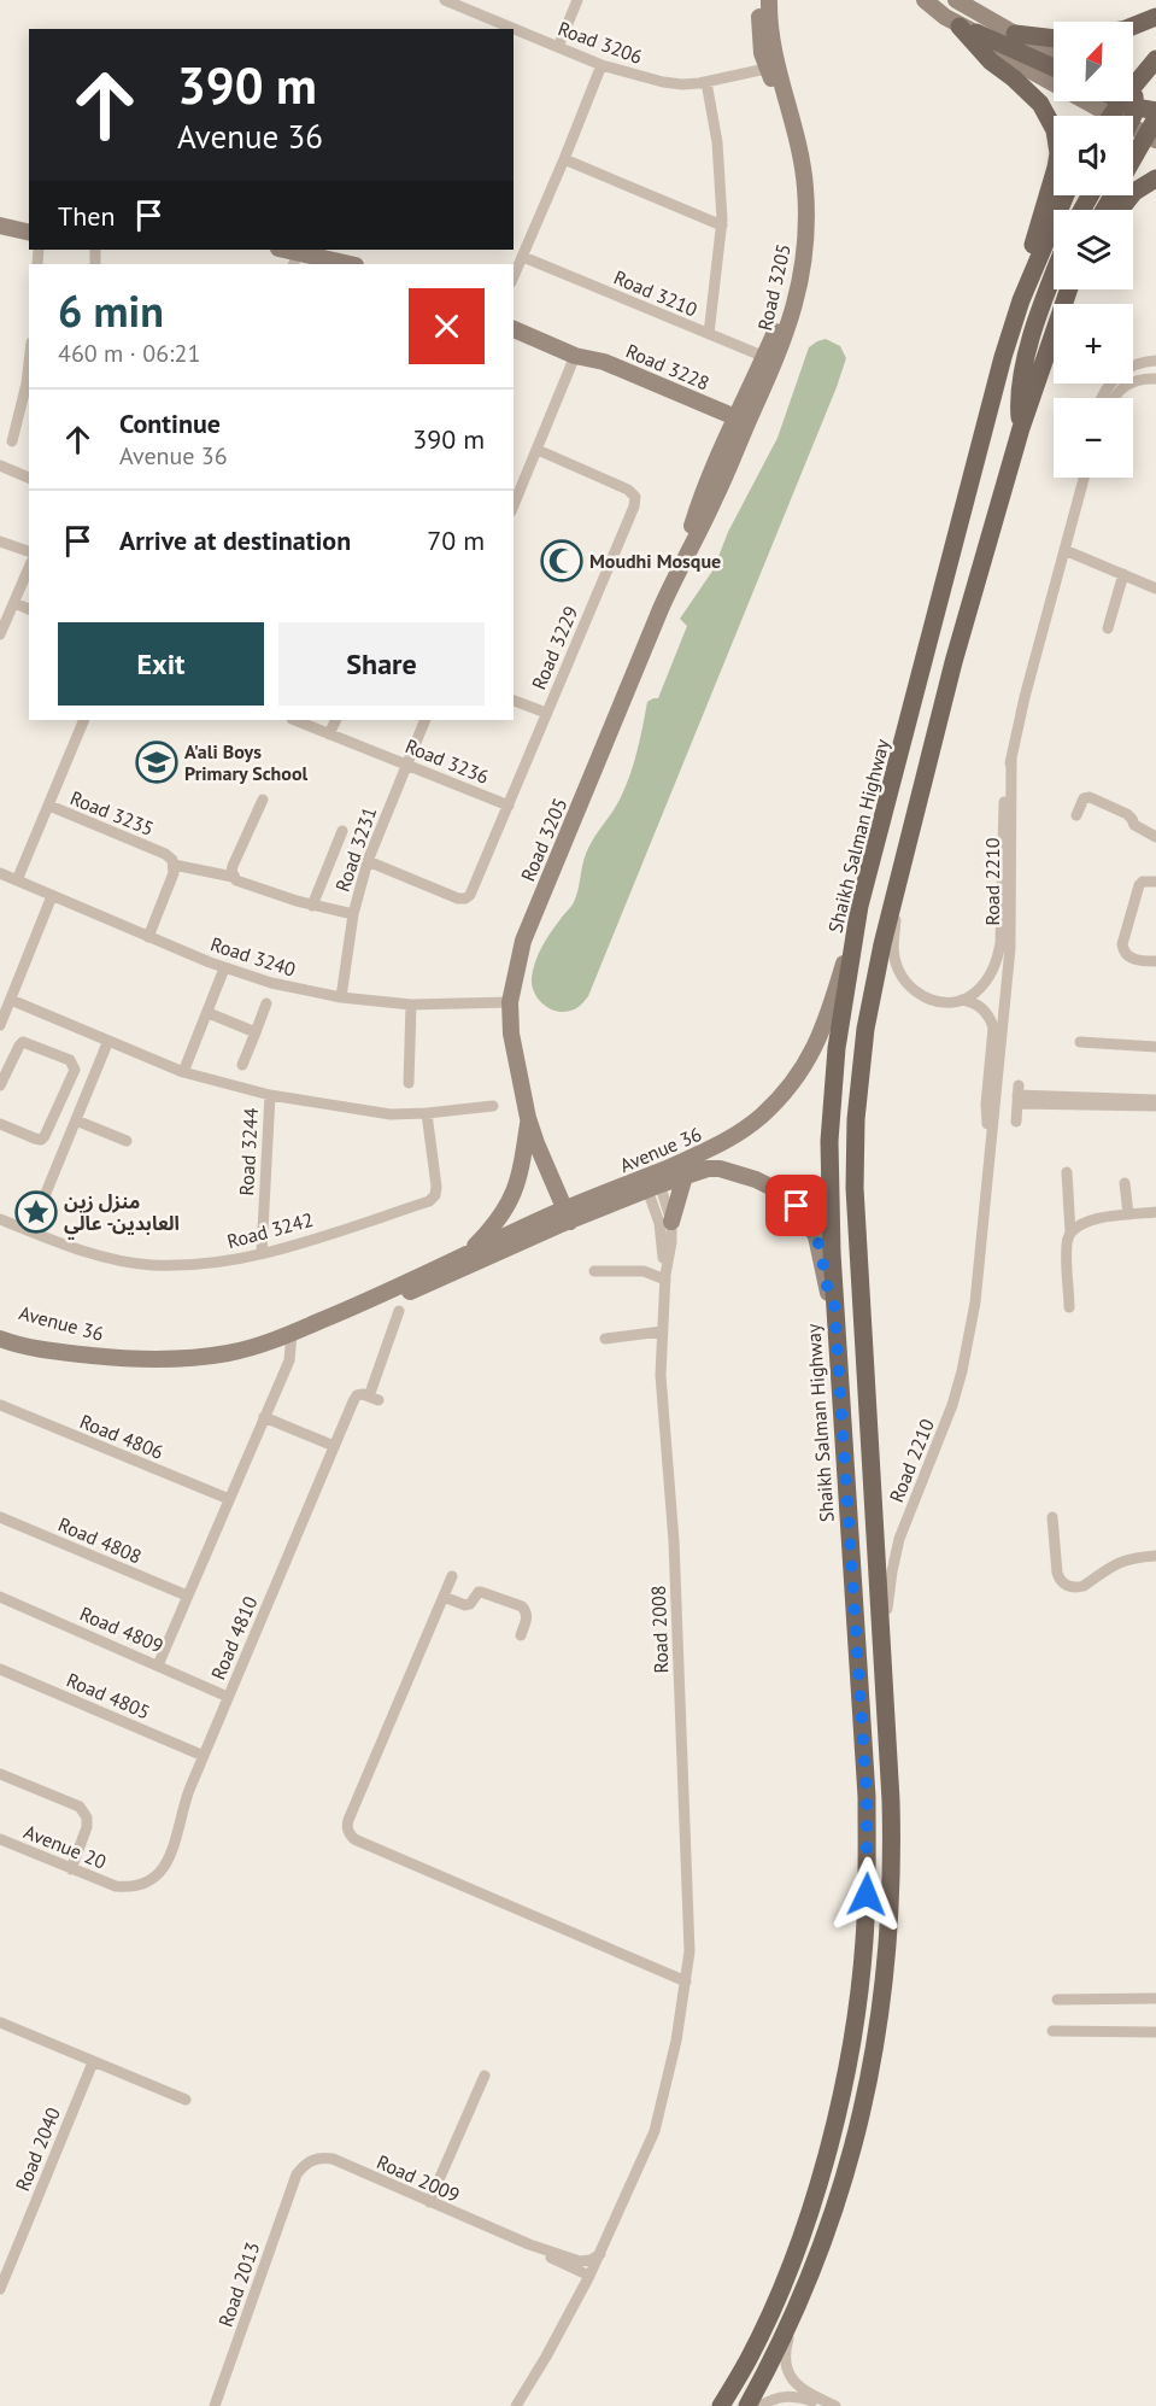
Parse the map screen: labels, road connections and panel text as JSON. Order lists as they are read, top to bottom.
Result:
{
  "streets": {
    "main road": ["Shaikh Salman Highway"],
    "street": [
      "Road 3206",
      "Road 3205",
      "Road 3210",
      "Road 3228",
      "Road 3229",
      "Road 3236",
      "Road 3235",
      "Road 3231",
      "Road 2210",
      "Road 3240",
      "Avenue 36",
      "Road 3244",
      "Road 3242",
      "Road 4806",
      "Road 4808",
      "Road 4809",
      "Road 2008",
      "Road 4810",
      "Road 4805",
      "Avenue 20",
      "Road 2040",
      "Road 2009",
      "Road 2013"
    ]
  },
  "crossings": [
    ["Road 3206", "Road 3205"],
    ["Road 3205", "Road 3210"],
    ["Road 3205", "Road 3228"],
    ["Road 3205", "Road 3240"],
    ["Road 3205", "Avenue 36"],
    ["Road 3229", "Road 3236"],
    ["Road 3229", "Road 3231"],
    ["Road 3236", "Road 3231"],
    ["Shaikh Salman Highway", "Avenue 36"],
    ["Road 3231", "Road 3240"],
    ["Avenue 36", "Road 2008"],
    ["Road 3244", "Road 3242"],
    ["Road 4809", "Road 4810"],
    ["Road 2008", "Road 2009"],
    ["Road 4810", "Road 4805"],
    ["Road 4810", "Avenue 20"],
    ["Road 2009", "Road 2013"]
  ],
  "places": {
    "mosque": ["Moudhi Mosque"],
    "school or university": ["A'ali Boys Primary School"],
    "place": ["منزل زين العابدين- عالي"]
  },
  "north": "top right",
  "page": {
    "map_buttons": ["+", "−"],
    "turn": ["390 m", "Avenue 36"],
    "then": "Then",
    "heading": ["6 min", "460 m · 06:21"],
    "list": [
      {
        "name": "Continue",
        "note": "Avenue 36",
        "value": "390 m"
      },
      {
        "name": "Arrive at destination",
        "value": "70 m"
      }
    ],
    "buttons": ["Exit", "Share"]
  }
}
